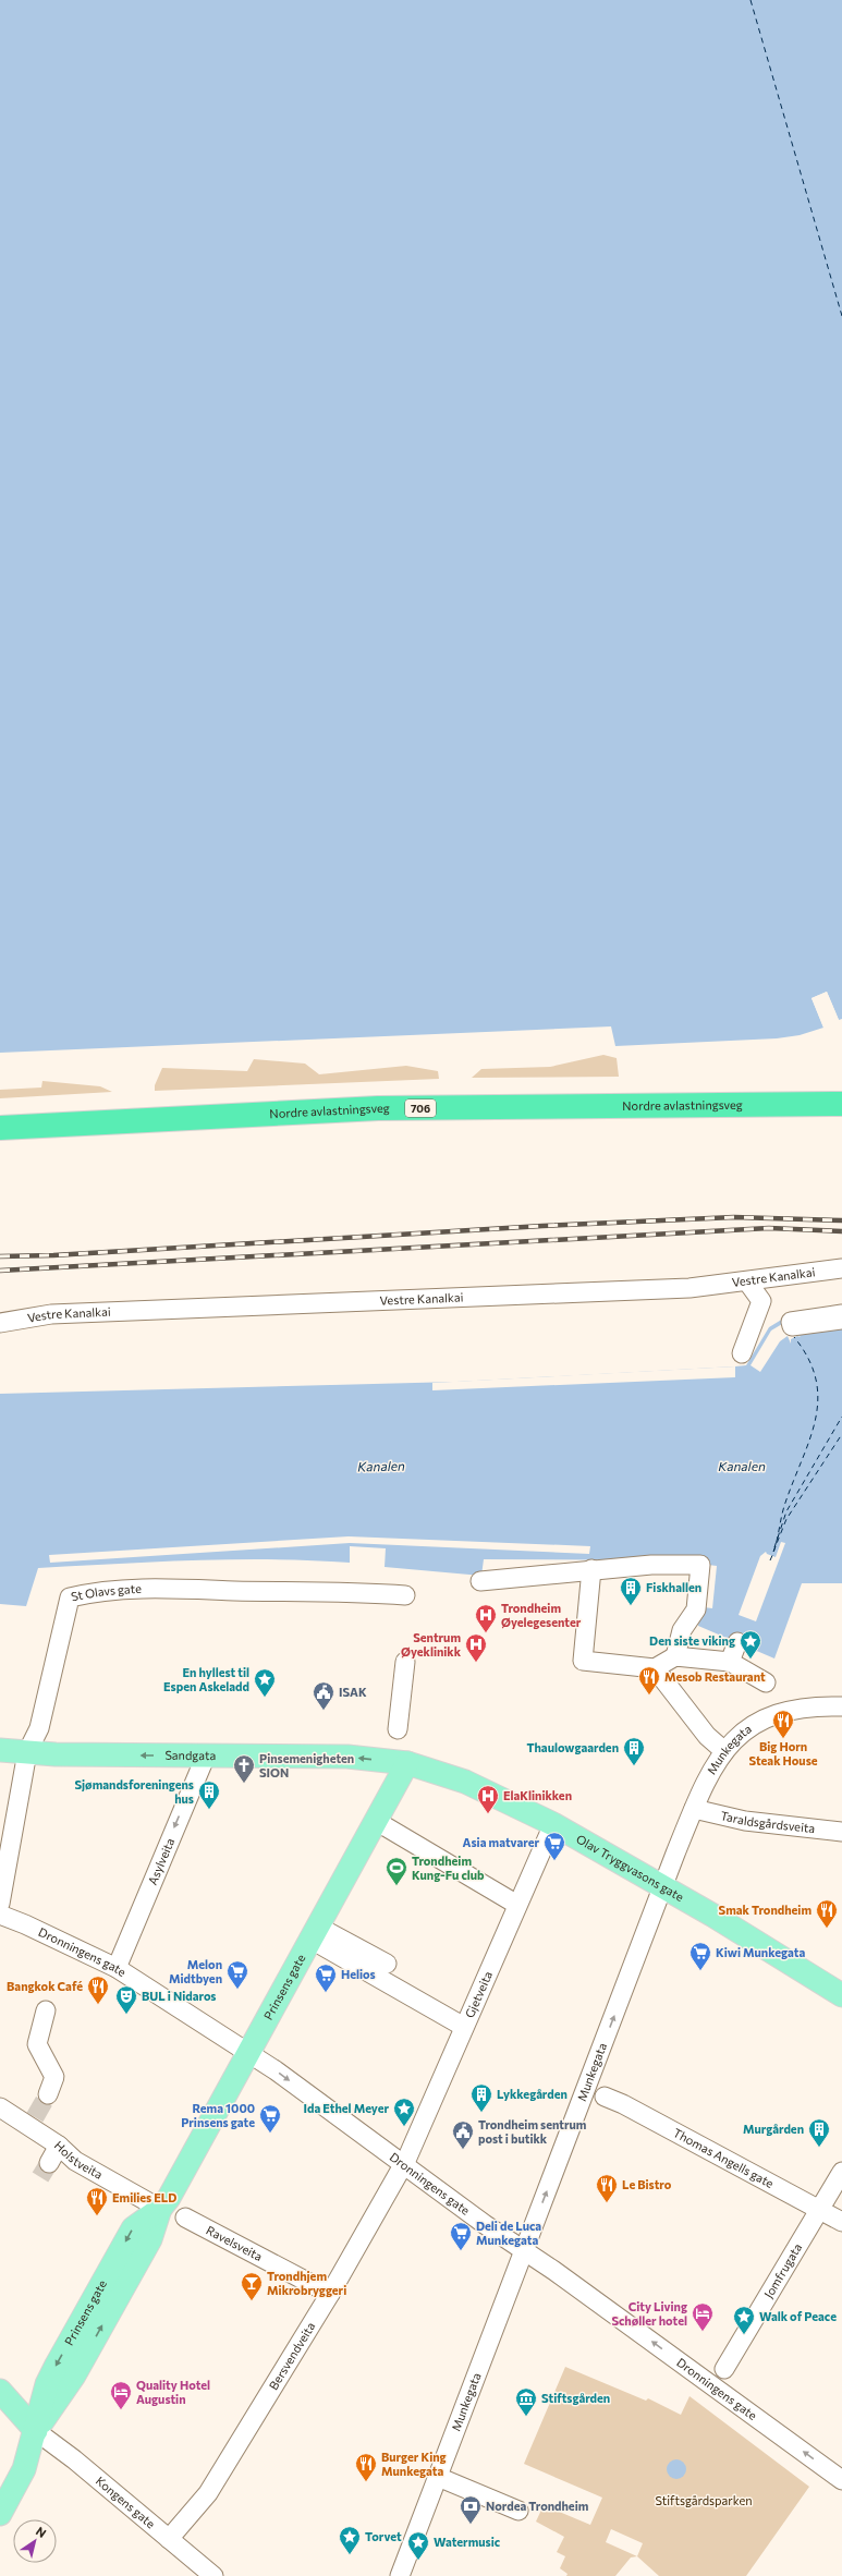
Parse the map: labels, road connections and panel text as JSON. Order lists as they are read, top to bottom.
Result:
{
  "streets": {
    "highway": ["Nordre avlastningsveg", "706"],
    "main road": [
      "Sandgata",
      "Olav Tryggvasons gate",
      "Prinsens gate",
      "Kongens gate"
    ],
    "street": [
      "Vestre Kanalkai",
      "St Olavs gate",
      "Munkegata",
      "Taraldsgårdsveita",
      "Asylveita",
      "Dronningens gate",
      "Gjetveita",
      "Thomas Angells gate",
      "Holstveita",
      "Ravelsveita",
      "Jomfrugata",
      "Bersvendveita"
    ]
  },
  "crossings": [
    ["St Olavs gate", "Sandgata"],
    ["Munkegata", "Taraldsgårdsveita"],
    ["Munkegata", "Olav Tryggvasons gate"],
    ["Munkegata", "Dronningens gate"],
    ["Sandgata", "Asylveita"],
    ["Sandgata", "Olav Tryggvasons gate"],
    ["Sandgata", "Prinsens gate"],
    ["Asylveita", "Dronningens gate"],
    ["Olav Tryggvasons gate", "Prinsens gate"],
    ["Olav Tryggvasons gate", "Gjetveita"],
    ["Dronningens gate", "Prinsens gate"],
    ["Dronningens gate", "Gjetveita"],
    ["Dronningens gate", "Bersvendveita"],
    ["Prinsens gate", "Holstveita"],
    ["Prinsens gate", "Kongens gate"],
    ["Gjetveita", "Bersvendveita"],
    ["Thomas Angells gate", "Jomfrugata"],
    ["Ravelsveita", "Bersvendveita"],
    ["Bersvendveita", "Kongens gate"]
  ],
  "one_way": ["Munkegata", "Sandgata", "Asylveita"],
  "water": ["Kanalen"],
  "parks": ["Stiftsgårdsparken"],
  "places": {
    "building": [
      "Fiskhallen",
      "Thaulowgaarden",
      "Sjømandsforeningens hus",
      "Lykkegården",
      "Murgården"
    ],
    "hospital": ["Trondheim Øyelegesenter", "Sentrum Øyeklinikk", "ElaKlinikken"],
    "place": [
      "Den siste viking",
      "En hyllest til Espen Askeladd",
      "Ida Ethel Meyer",
      "Walk of Peace",
      "Torvet",
      "Watermusic"
    ],
    "restaurant": [
      "Mesob Restaurant",
      "Big Horn Steak House",
      "Smak Trondheim",
      "Bangkok Café",
      "Le Bistro",
      "Emilies ELD",
      "Burger King Munkegata"
    ],
    "public building": ["ISAK", "Trondheim sentrum post i butikk"],
    "church": ["Pinsemenigheten SION"],
    "supermarket": [
      "Asia matvarer",
      "Kiwi Munkegata",
      "Melon Midtbyen",
      "Helios",
      "Rema 1000 Prinsens gate",
      "Deli de Luca Munkegata"
    ],
    "sports": ["Trondheim Kung-Fu club"],
    "theatre": ["BUL i Nidaros"],
    "bar": ["Trondhjem Mikrobryggeri"],
    "hotel": ["City Living Schøller hotel", "Quality Hotel Augustin"],
    "museum": ["Stiftsgården"],
    "bank": ["Nordea Trondheim"]
  },
  "north": "top right"
}
